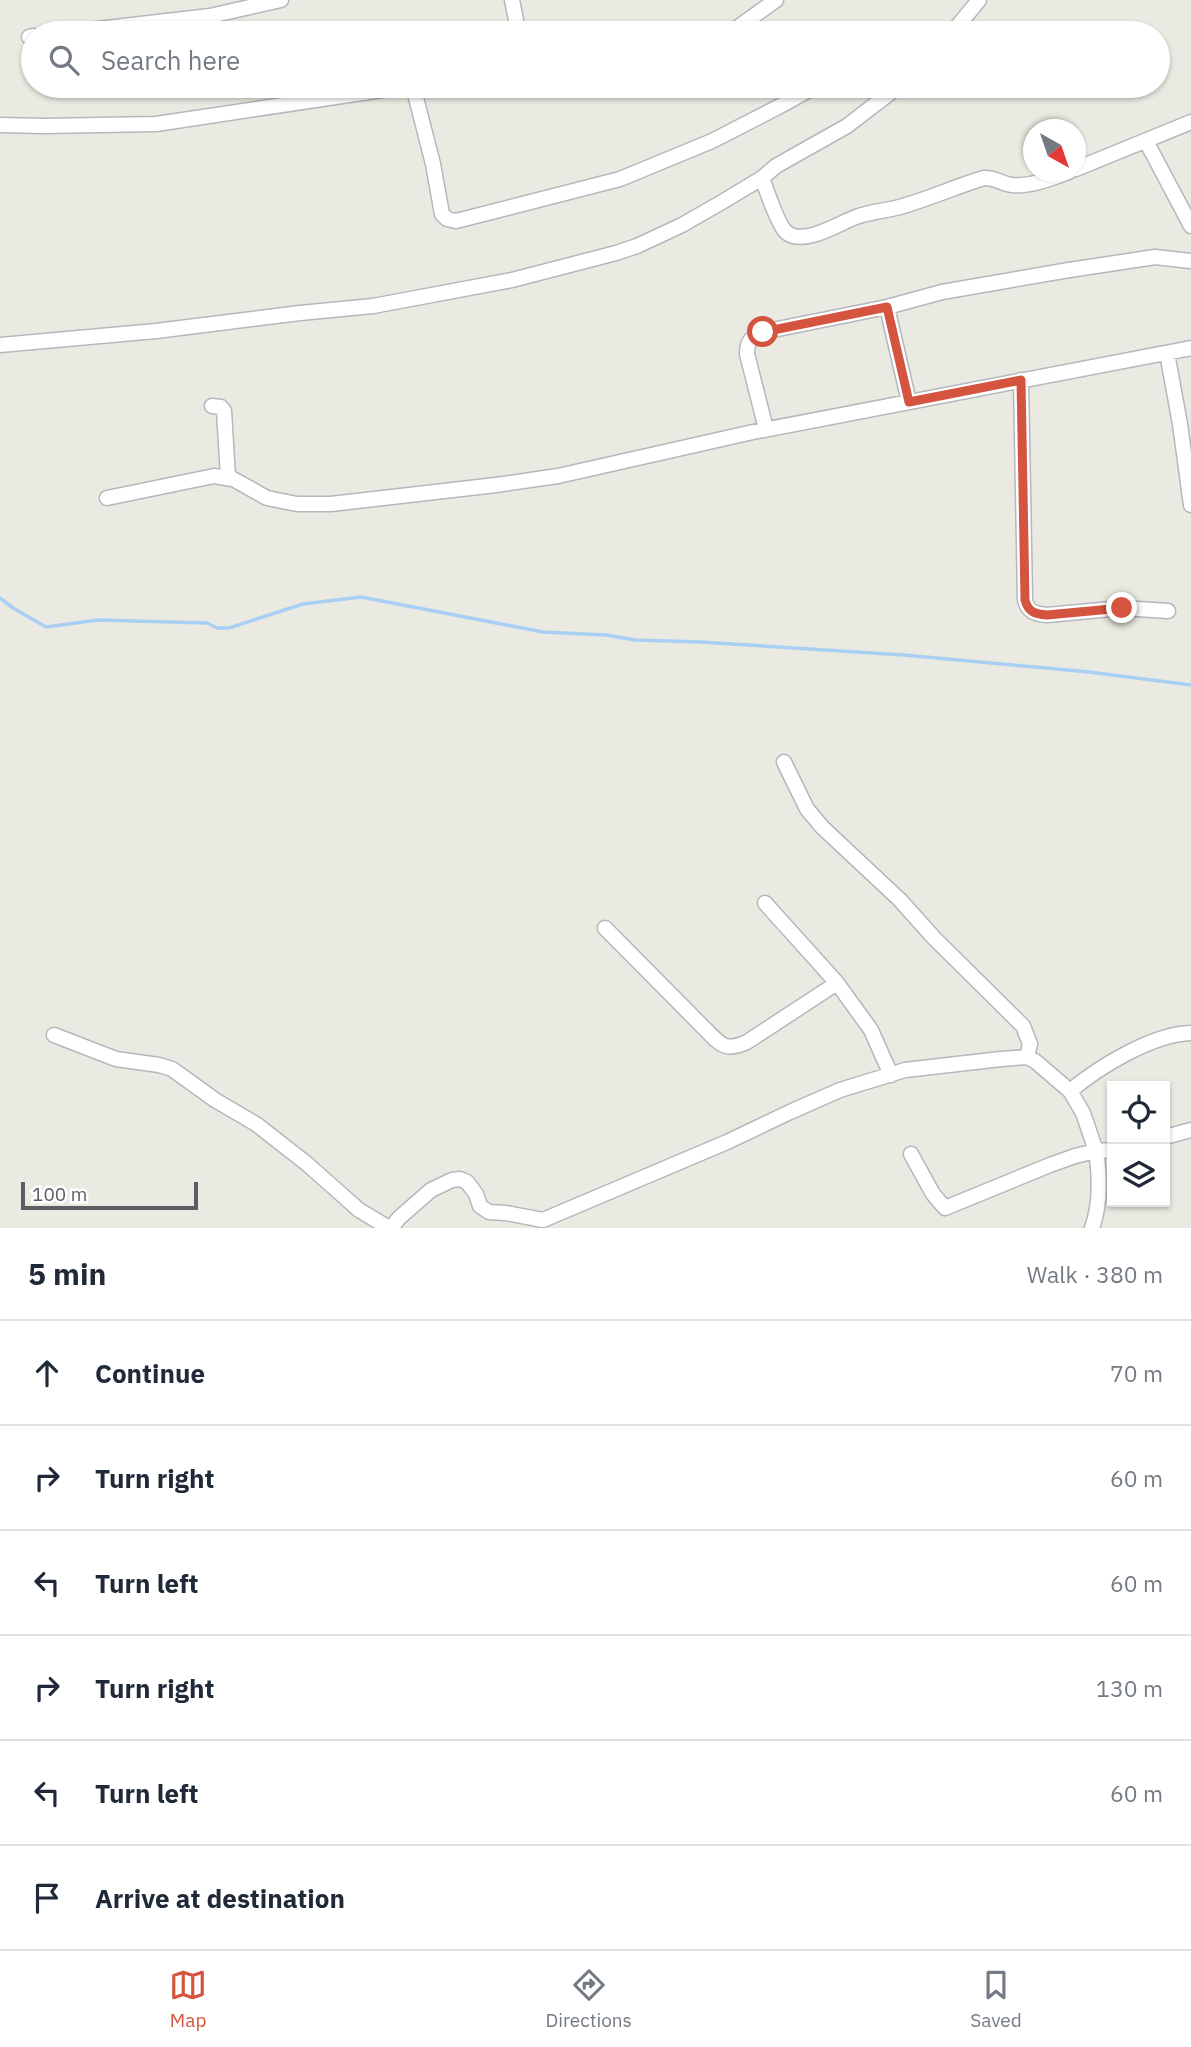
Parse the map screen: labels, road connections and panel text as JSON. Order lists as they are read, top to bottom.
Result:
{
  "scale_bar": "100 m",
  "north": "bottom right",
  "page": {
    "search": "Search here",
    "scale": "100 m",
    "heading": ["5 min", "Walk · 380 m"],
    "list": [
      ["Continue", "70 m"],
      ["Turn right", "60 m"],
      ["Turn left", "60 m"],
      ["Turn right", "130 m"],
      ["Turn left", "60 m"],
      "Arrive at destination"
    ],
    "nav": ["Map", "Directions", "Saved"]
  }
}
